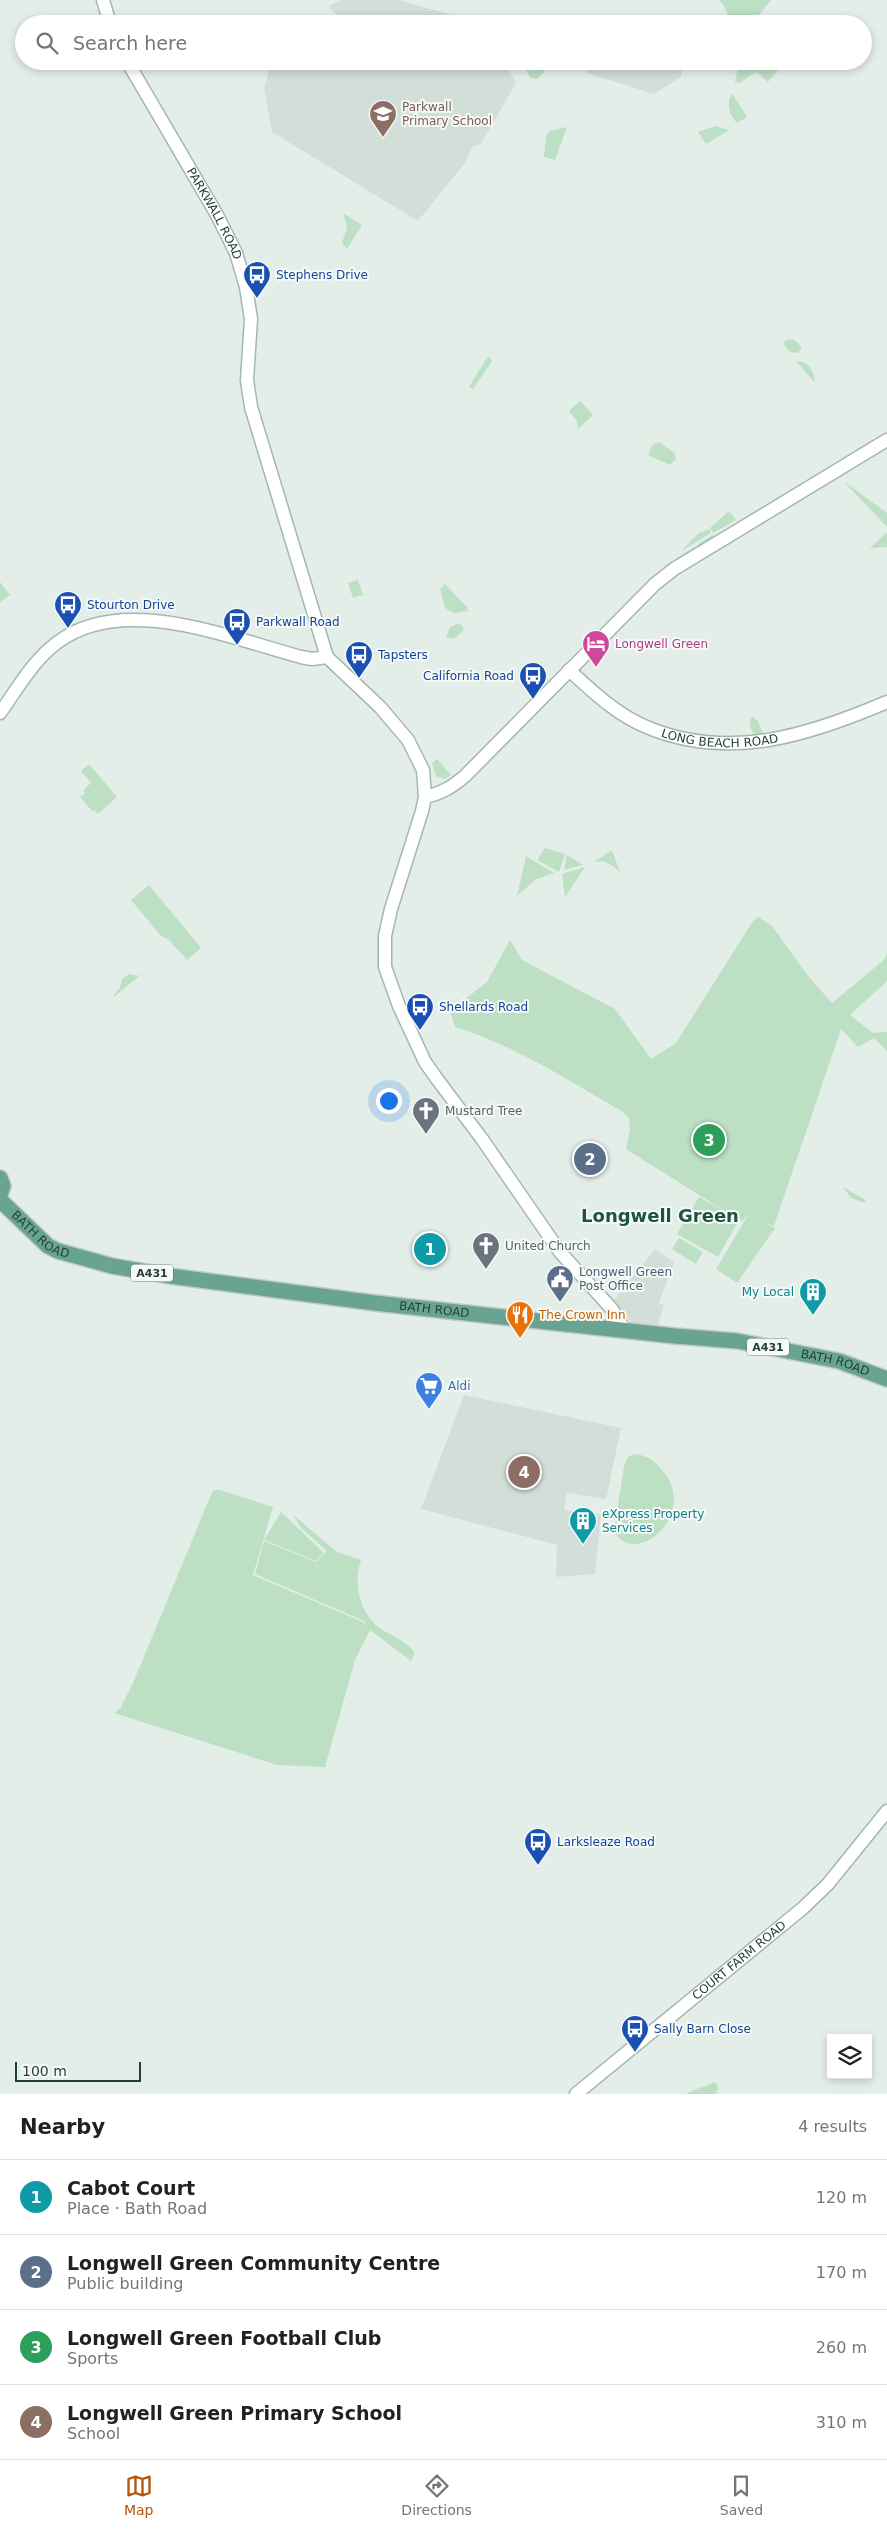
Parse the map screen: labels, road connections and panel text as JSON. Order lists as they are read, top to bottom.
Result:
{
  "streets": {
    "main road": ["BATH ROAD", "A431"],
    "street": ["PARKWALL ROAD", "LONG BEACH ROAD", "COURT FARM ROAD"]
  },
  "districts": ["Longwell Green"],
  "places": {
    "school or university": ["Parkwall Primary School"],
    "bus stop": [
      "Stephens Drive",
      "Stourton Drive",
      "Parkwall Road",
      "Tapsters",
      "California Road",
      "Shellards Road",
      "Larksleaze Road",
      "Sally Barn Close"
    ],
    "hotel": ["Longwell Green"],
    "church": ["Mustard Tree", "United Church"],
    "public building": ["Longwell Green Post Office"],
    "building": ["My Local", "eXpress Property Services"],
    "restaurant": ["The Crown Inn"],
    "supermarket": ["Aldi"]
  },
  "scale_bar": "100 m",
  "page": {
    "search": "Search here",
    "pins": [
      "3",
      "2",
      "1",
      "4"
    ],
    "scale": "100 m",
    "heading": ["Nearby", "4 results"],
    "list": [
      {
        "mark": "1",
        "name": "Cabot Court",
        "note": "Place · Bath Road",
        "value": "120 m"
      },
      {
        "mark": "2",
        "name": "Longwell Green Community Centre",
        "note": "Public building",
        "value": "170 m"
      },
      {
        "mark": "3",
        "name": "Longwell Green Football Club",
        "note": "Sports",
        "value": "260 m"
      },
      {
        "mark": "4",
        "name": "Longwell Green Primary School",
        "note": "School",
        "value": "310 m"
      }
    ],
    "nav": ["Map", "Directions", "Saved"]
  }
}
